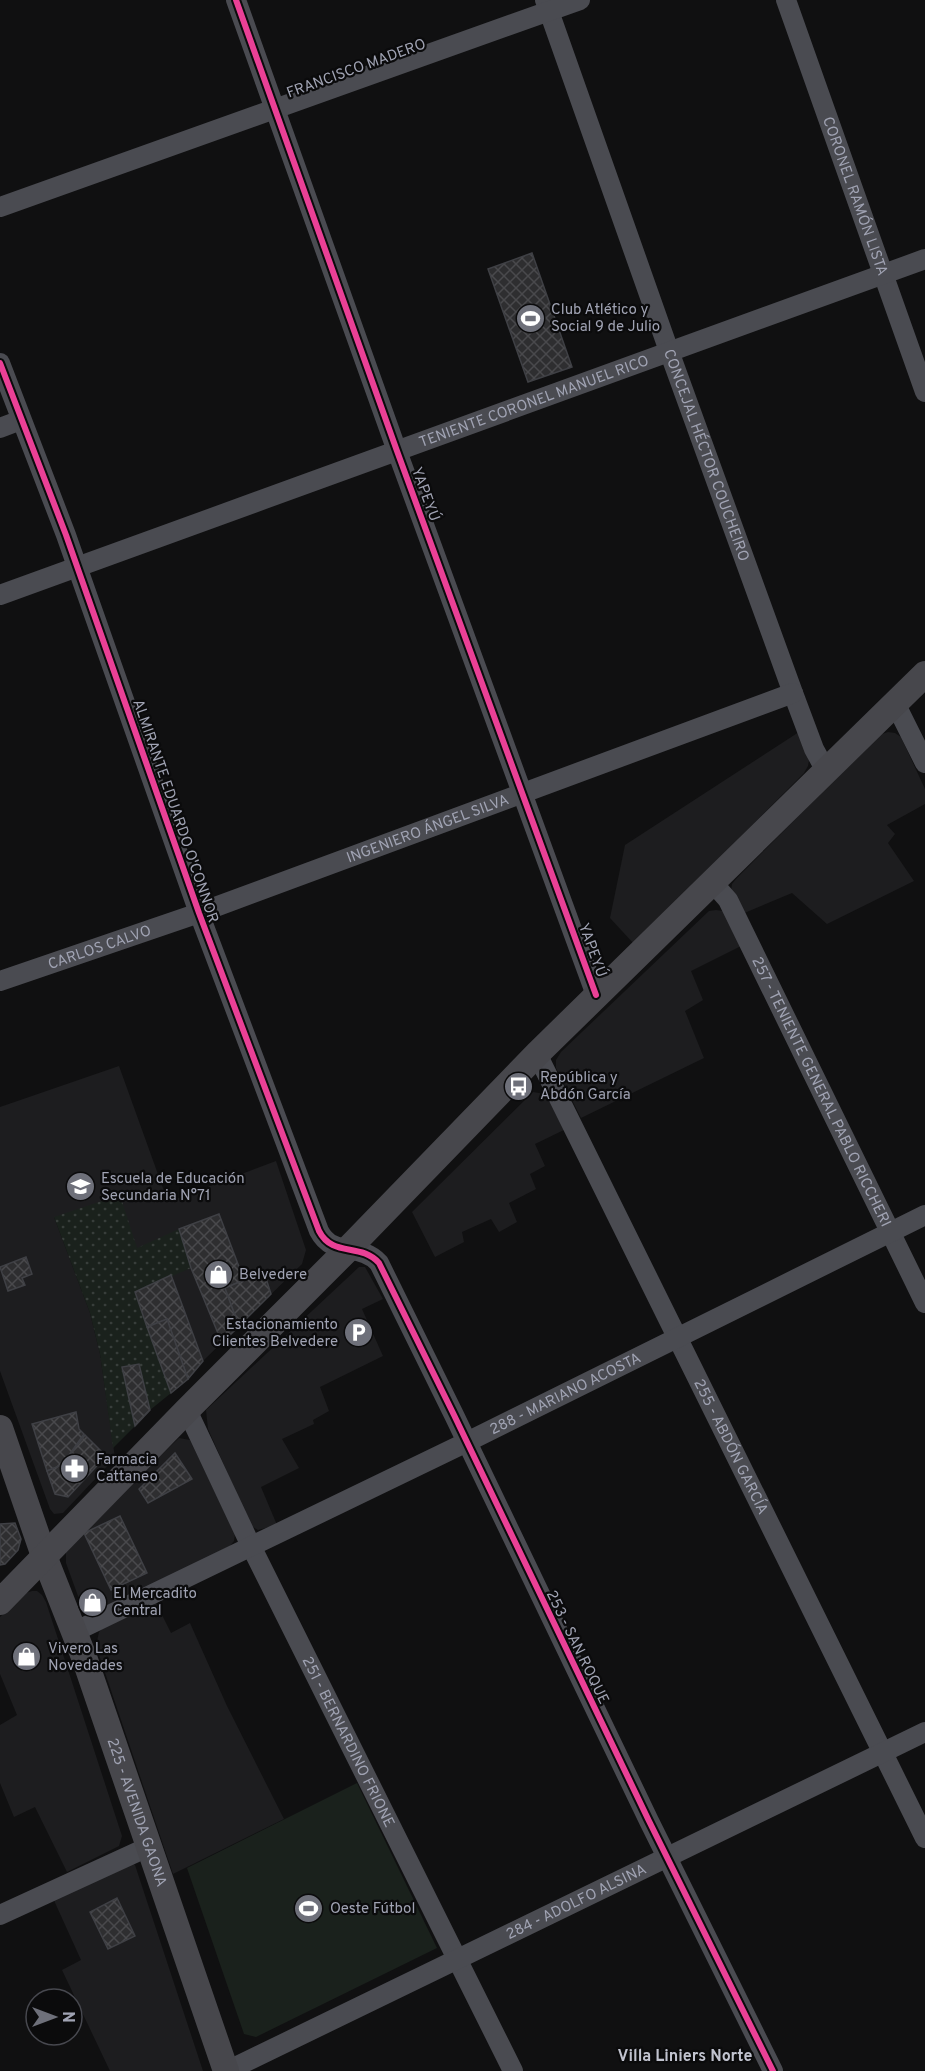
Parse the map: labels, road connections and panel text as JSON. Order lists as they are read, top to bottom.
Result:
{
  "streets": {
    "main road": ["225 - AVENIDA GAONA"],
    "street": [
      "FRANCISCO MADERO",
      "CORONEL RAMÓN LISTA",
      "TENIENTE CORONEL MANUEL RICO",
      "CONCEJAL HÉCTOR COUCHEIRO",
      "YAPEYÚ",
      "ALMIRANTE EDUARDO O'CONNOR",
      "INGENIERO ÁNGEL SILVA",
      "CARLOS CALVO",
      "257 - TENIENTE GENERAL PABLO RICCHERI",
      "288 - MARIANO ACOSTA",
      "255 - ABDÓN GARCÍA",
      "253 - SAN ROQUE",
      "251 - BERNARDINO FRIONE",
      "284 - ADOLFO ALSINA"
    ]
  },
  "crossings": [
    ["FRANCISCO MADERO", "CONCEJAL HÉCTOR COUCHEIRO"],
    ["FRANCISCO MADERO", "YAPEYÚ"],
    ["CORONEL RAMÓN LISTA", "TENIENTE CORONEL MANUEL RICO"],
    ["TENIENTE CORONEL MANUEL RICO", "CONCEJAL HÉCTOR COUCHEIRO"],
    ["TENIENTE CORONEL MANUEL RICO", "YAPEYÚ"],
    ["TENIENTE CORONEL MANUEL RICO", "ALMIRANTE EDUARDO O'CONNOR"],
    ["CONCEJAL HÉCTOR COUCHEIRO", "INGENIERO ÁNGEL SILVA"],
    ["YAPEYÚ", "INGENIERO ÁNGEL SILVA"],
    ["ALMIRANTE EDUARDO O'CONNOR", "INGENIERO ÁNGEL SILVA"],
    ["ALMIRANTE EDUARDO O'CONNOR", "CARLOS CALVO"],
    ["ALMIRANTE EDUARDO O'CONNOR", "253 - SAN ROQUE"],
    ["INGENIERO ÁNGEL SILVA", "CARLOS CALVO"],
    ["257 - TENIENTE GENERAL PABLO RICCHERI", "288 - MARIANO ACOSTA"],
    ["288 - MARIANO ACOSTA", "255 - ABDÓN GARCÍA"],
    ["288 - MARIANO ACOSTA", "253 - SAN ROQUE"],
    ["288 - MARIANO ACOSTA", "251 - BERNARDINO FRIONE"],
    ["288 - MARIANO ACOSTA", "225 - AVENIDA GAONA"],
    ["255 - ABDÓN GARCÍA", "284 - ADOLFO ALSINA"],
    ["253 - SAN ROQUE", "284 - ADOLFO ALSINA"],
    ["251 - BERNARDINO FRIONE", "284 - ADOLFO ALSINA"],
    ["225 - AVENIDA GAONA", "284 - ADOLFO ALSINA"]
  ],
  "districts": ["Villa Liniers Norte"],
  "places": {
    "sports": ["Club Atlético y Social 9 de Julio", "Oeste Fútbol"],
    "bus stop": ["República y Abdón García"],
    "school or university": ["Escuela de Educación Secundaria N°71"],
    "shop": ["Belvedere", "El Mercadito Central", "Vivero Las Novedades"],
    "parking": ["Estacionamiento Clientes Belvedere"],
    "pharmacy": ["Farmacia Cattaneo"]
  },
  "north": "right"
}
